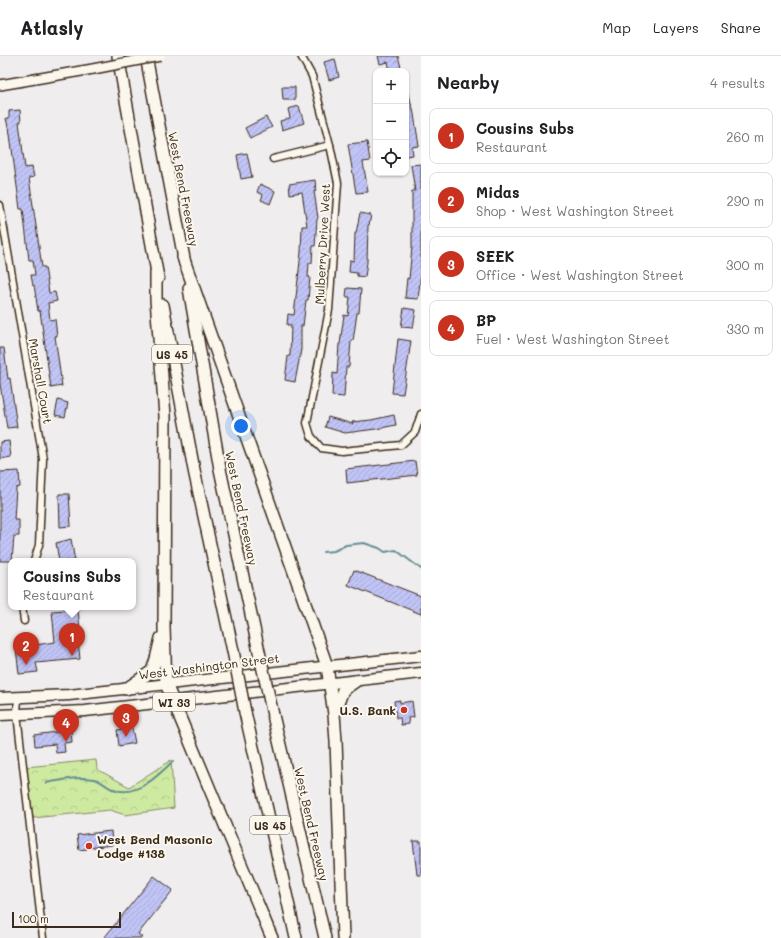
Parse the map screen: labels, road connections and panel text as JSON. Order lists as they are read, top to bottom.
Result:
{
  "streets": {
    "highway": ["West Bend Freeway", "US 45"],
    "main road": ["West Washington Street", "WI 33"],
    "street": ["Mulberry Drive West", "Marshall Court"]
  },
  "places": ["U.S. Bank", "West Bend Masonic Lodge #138"],
  "scale_bar": "100 m",
  "page": {
    "header": "Atlasly",
    "nav": ["Map", "Layers", "Share"],
    "heading": ["Nearby", "4 results"],
    "map_buttons": ["+", "−"],
    "list": [
      {
        "mark": "1",
        "name": "Cousins Subs",
        "note": "Restaurant",
        "value": "260 m"
      },
      {
        "mark": "2",
        "name": "Midas",
        "note": "Shop · West Washington Street",
        "value": "290 m"
      },
      {
        "mark": "3",
        "name": "SEEK",
        "note": "Office · West Washington Street",
        "value": "300 m"
      },
      {
        "mark": "4",
        "name": "BP",
        "note": "Fuel · West Washington Street",
        "value": "330 m"
      }
    ],
    "popup": ["Cousins Subs", "Restaurant"],
    "pins": [
      "1",
      "2",
      "3",
      "4"
    ],
    "scale": "100 m"
  }
}
